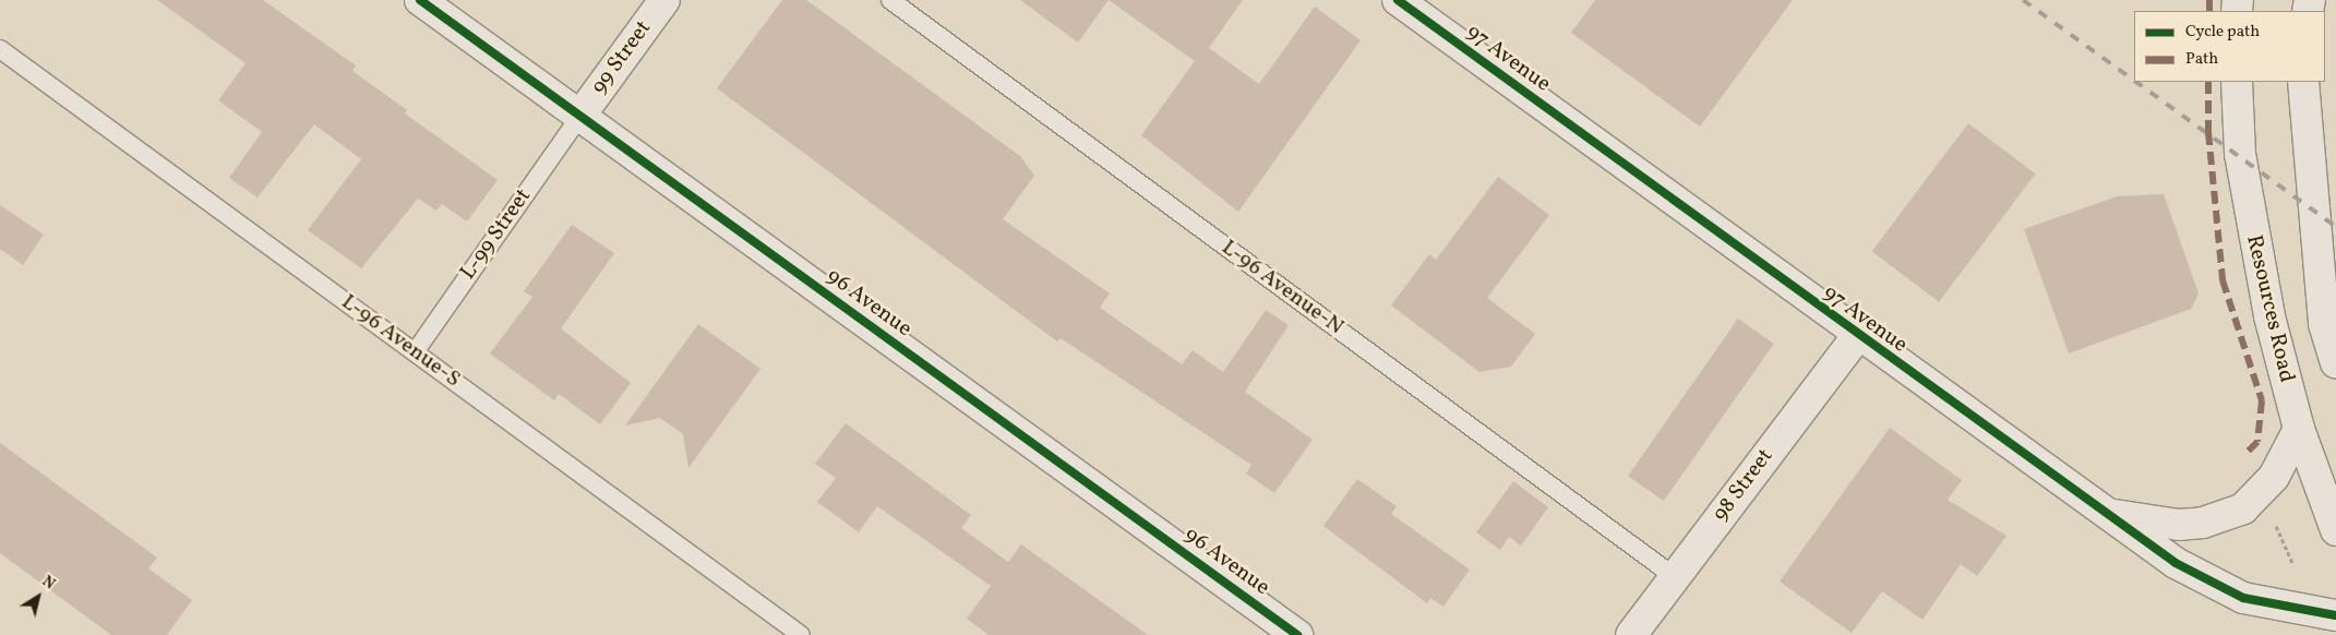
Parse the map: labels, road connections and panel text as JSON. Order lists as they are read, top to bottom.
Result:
{
  "streets": {
    "street": [
      "99 Street",
      "97 Avenue",
      "96 Avenue",
      "Resources Road",
      "98 Street"
    ],
    "lane": ["L-99 Street", "L-96 Avenue-N", "L-96 Avenue-S"]
  },
  "crossings": [
    ["99 Street", "L-99 Street"],
    ["99 Street", "96 Avenue"],
    ["97 Avenue", "98 Street"],
    ["L-99 Street", "96 Avenue"],
    ["L-99 Street", "L-96 Avenue-S"],
    ["L-96 Avenue-N", "98 Street"]
  ],
  "legend": ["Cycle path", "Path"],
  "north": "top right"
}
